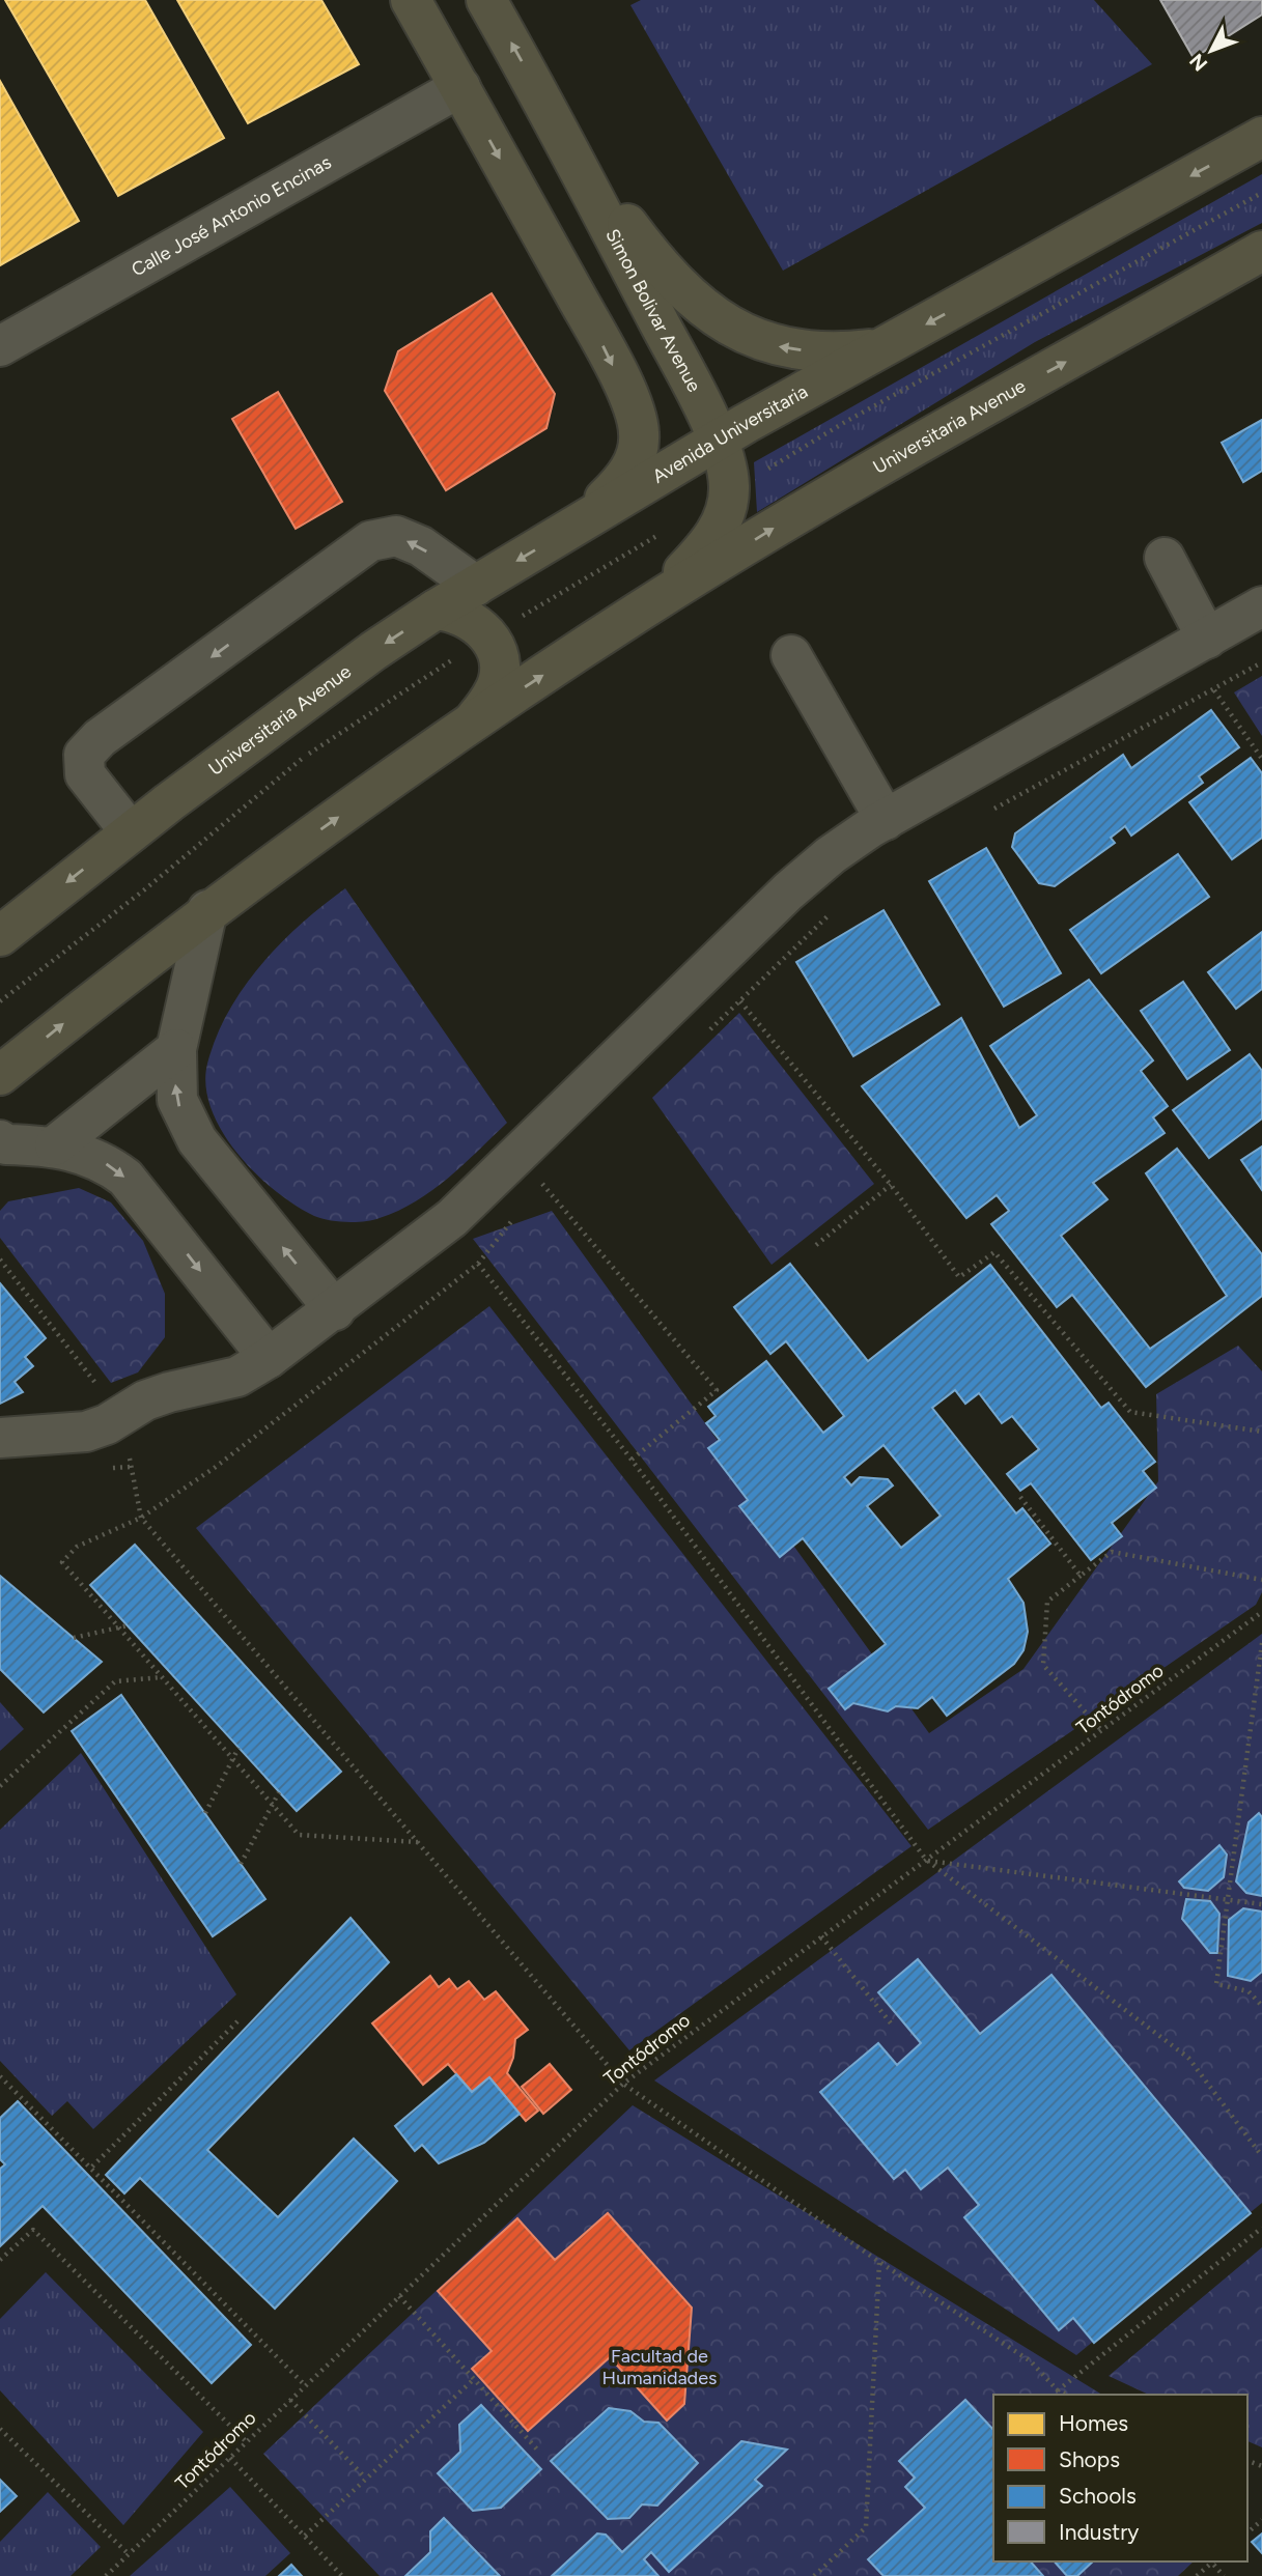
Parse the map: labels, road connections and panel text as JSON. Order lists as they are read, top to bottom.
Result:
{
  "streets": {
    "main road": ["Simon Bolivar Avenue", "Universitaria Avenue", "Avenida Universitaria"],
    "street": ["Calle José Antonio Encinas"],
    "path": ["Tontódromo"]
  },
  "crossings": [
    ["Simon Bolivar Avenue", "Universitaria Avenue"],
    ["Simon Bolivar Avenue", "Avenida Universitaria"],
    ["Universitaria Avenue", "Avenida Universitaria"]
  ],
  "parks": ["Facultad de Humanidades"],
  "legend": [
    "Homes",
    "Shops",
    "Schools",
    "Industry"
  ],
  "north": "bottom left"
}
